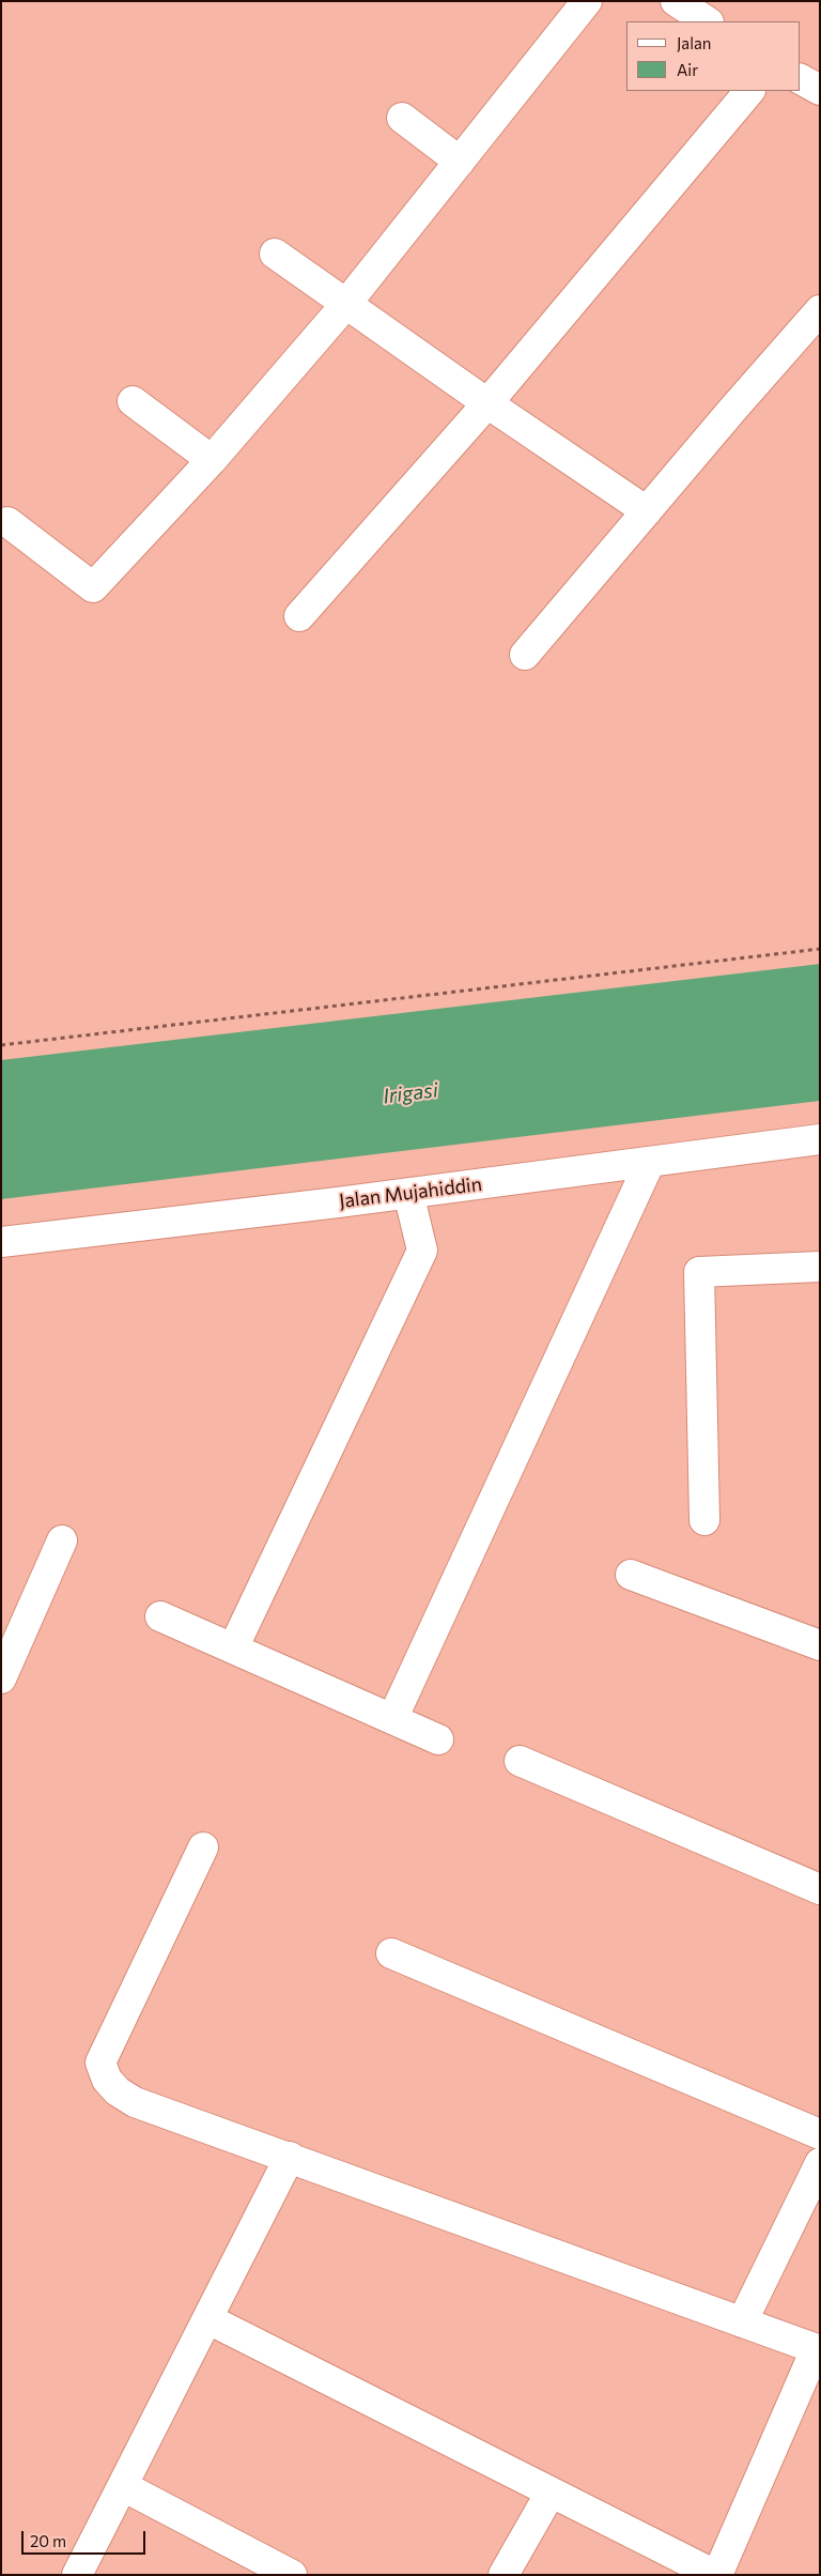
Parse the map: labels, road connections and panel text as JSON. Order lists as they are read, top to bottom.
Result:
{
  "streets": {
    "street": ["Jalan Mujahiddin"]
  },
  "water": ["Irigasi"],
  "legend": ["Jalan", "Air"],
  "scale_bar": "20 m"
}
